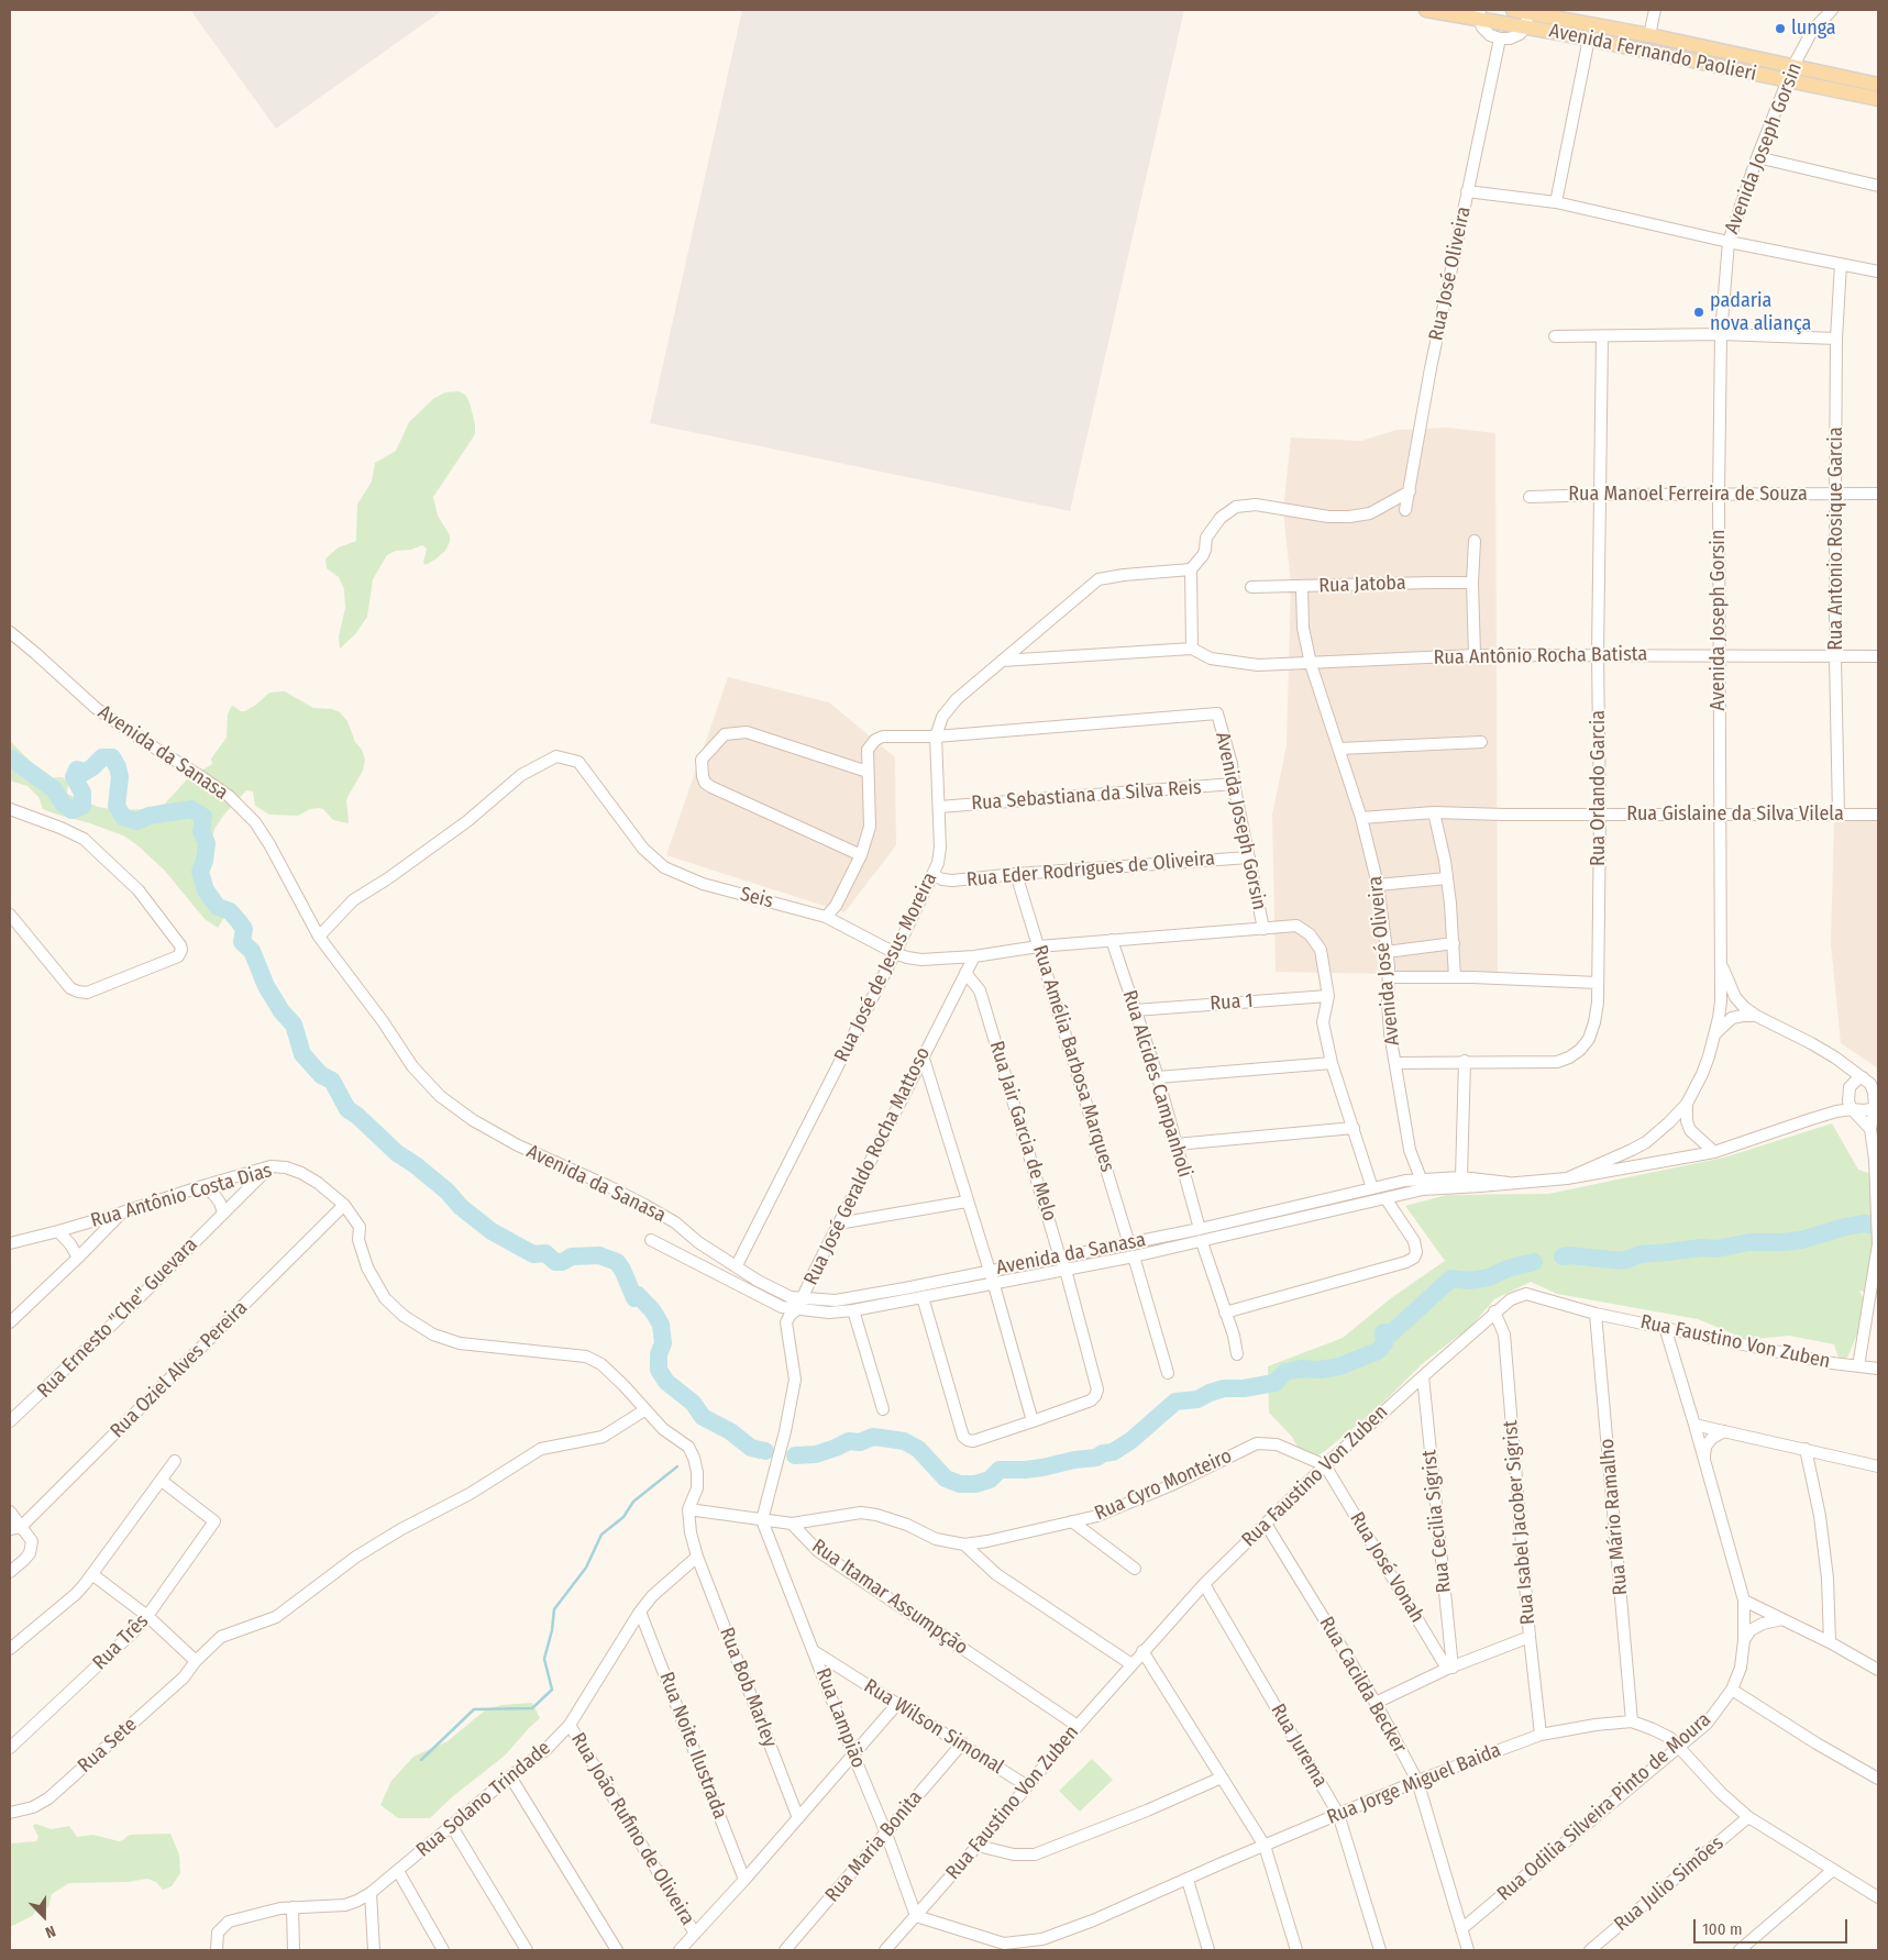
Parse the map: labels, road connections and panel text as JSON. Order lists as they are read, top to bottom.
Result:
{
  "streets": {
    "main road": ["Avenida Fernando Paolieri"],
    "street": [
      "Avenida Joseph Gorsin",
      "Rua José Oliveira",
      "Rua Manoel Ferreira de Souza",
      "Rua Antonio Rosique Garcia",
      "Rua Jatoba",
      "Rua Antônio Rocha Batista",
      "Avenida da Sanasa",
      "Rua Orlando Garcia",
      "Rua Sebastiana da Silva Reis",
      "Rua Gislaine da Silva Vilela",
      "Rua Eder Rodrigues de Oliveira",
      "Seis",
      "Avenida José Oliveira",
      "Rua José de Jesus Moreira",
      "Rua 1",
      "Rua Amélia Barbosa Marques",
      "Rua Alcides Campanholi",
      "Rua Jair Garcia de Melo",
      "Rua José Geraldo Rocha Mattoso",
      "Rua Antônio Costa Dias",
      "Rua Ernesto \"Che\" Guevara",
      "Rua Faustino Von Zuben",
      "Rua Oziel Alves Pereira",
      "Rua Cyro Monteiro",
      "Rua Mário Ramalho",
      "Rua Cecilia Sigrist",
      "Rua Isabel Jacober Sigrist",
      "Rua José Vonah",
      "Rua Itamar Assumpção",
      "Rua Três",
      "Rua Cacilda Becker",
      "Rua Bob Marley",
      "Rua Lampião",
      "Rua Wilson Simonal",
      "Rua Sete",
      "Rua Noite Ilustrada",
      "Rua Jurema",
      "Rua Jorge Miguel Baida",
      "Rua Solano Trindade",
      "Rua Odilia Silveira Pinto de Moura",
      "Rua João Rufino de Oliveira",
      "Rua Maria Bonita",
      "Rua Julio Simões"
    ]
  },
  "crossings": [
    ["Avenida Fernando Paolieri", "Avenida Joseph Gorsin"],
    ["Avenida Joseph Gorsin", "Rua Manoel Ferreira de Souza"],
    ["Avenida Joseph Gorsin", "Rua Antônio Rocha Batista"],
    ["Avenida Joseph Gorsin", "Rua Sebastiana da Silva Reis"],
    ["Avenida Joseph Gorsin", "Rua Gislaine da Silva Vilela"],
    ["Avenida Joseph Gorsin", "Rua Eder Rodrigues de Oliveira"],
    ["Avenida Joseph Gorsin", "Seis"],
    ["Avenida Joseph Gorsin", "Rua José de Jesus Moreira"],
    ["Rua Manoel Ferreira de Souza", "Rua Antonio Rosique Garcia"],
    ["Rua Manoel Ferreira de Souza", "Rua Orlando Garcia"],
    ["Rua Antonio Rosique Garcia", "Rua Antônio Rocha Batista"],
    ["Rua Antonio Rosique Garcia", "Rua Gislaine da Silva Vilela"],
    ["Rua Jatoba", "Avenida José Oliveira"],
    ["Rua Antônio Rocha Batista", "Rua Orlando Garcia"],
    ["Rua Antônio Rocha Batista", "Avenida José Oliveira"],
    ["Avenida da Sanasa", "Seis"],
    ["Avenida da Sanasa", "Avenida José Oliveira"],
    ["Avenida da Sanasa", "Rua José de Jesus Moreira"],
    ["Avenida da Sanasa", "Rua Amélia Barbosa Marques"],
    ["Avenida da Sanasa", "Rua Alcides Campanholi"],
    ["Avenida da Sanasa", "Rua Jair Garcia de Melo"],
    ["Avenida da Sanasa", "Rua José Geraldo Rocha Mattoso"],
    ["Rua Orlando Garcia", "Rua Gislaine da Silva Vilela"],
    ["Rua Orlando Garcia", "Avenida José Oliveira"],
    ["Rua Sebastiana da Silva Reis", "Rua José de Jesus Moreira"],
    ["Rua Gislaine da Silva Vilela", "Avenida José Oliveira"],
    ["Rua Eder Rodrigues de Oliveira", "Rua José de Jesus Moreira"],
    ["Rua Eder Rodrigues de Oliveira", "Rua Amélia Barbosa Marques"],
    ["Seis", "Rua José de Jesus Moreira"],
    ["Seis", "Rua 1"],
    ["Seis", "Rua Amélia Barbosa Marques"],
    ["Seis", "Rua Alcides Campanholi"],
    ["Seis", "Rua José Geraldo Rocha Mattoso"],
    ["Rua 1", "Rua Alcides Campanholi"],
    ["Rua Jair Garcia de Melo", "Rua José Geraldo Rocha Mattoso"],
    ["Rua José Geraldo Rocha Mattoso", "Rua Lampião"],
    ["Rua Antônio Costa Dias", "Rua Ernesto \"Che\" Guevara"],
    ["Rua Antônio Costa Dias", "Rua Oziel Alves Pereira"],
    ["Rua Antônio Costa Dias", "Rua Bob Marley"],
    ["Rua Antônio Costa Dias", "Rua Sete"],
    ["Rua Faustino Von Zuben", "Rua Cyro Monteiro"],
    ["Rua Faustino Von Zuben", "Rua Mário Ramalho"],
    ["Rua Faustino Von Zuben", "Rua Cecilia Sigrist"],
    ["Rua Faustino Von Zuben", "Rua Isabel Jacober Sigrist"],
    ["Rua Faustino Von Zuben", "Rua José Vonah"],
    ["Rua Faustino Von Zuben", "Rua Itamar Assumpção"],
    ["Rua Faustino Von Zuben", "Rua Cacilda Becker"],
    ["Rua Faustino Von Zuben", "Rua Lampião"],
    ["Rua Faustino Von Zuben", "Rua Wilson Simonal"],
    ["Rua Faustino Von Zuben", "Rua Jurema"],
    ["Rua Faustino Von Zuben", "Rua Jorge Miguel Baida"],
    ["Rua Faustino Von Zuben", "Rua Odilia Silveira Pinto de Moura"],
    ["Rua Cyro Monteiro", "Rua José Vonah"],
    ["Rua Mário Ramalho", "Rua Jorge Miguel Baida"],
    ["Rua Cecilia Sigrist", "Rua José Vonah"],
    ["Rua Isabel Jacober Sigrist", "Rua Jorge Miguel Baida"],
    ["Rua Cacilda Becker", "Rua Jorge Miguel Baida"],
    ["Rua Cacilda Becker", "Rua Odilia Silveira Pinto de Moura"],
    ["Rua Bob Marley", "Rua Solano Trindade"],
    ["Rua Lampião", "Rua Wilson Simonal"],
    ["Rua Lampião", "Rua Jorge Miguel Baida"],
    ["Rua Lampião", "Rua Maria Bonita"],
    ["Rua Wilson Simonal", "Rua Maria Bonita"],
    ["Rua Noite Ilustrada", "Rua Solano Trindade"],
    ["Rua Jurema", "Rua Jorge Miguel Baida"],
    ["Rua Jorge Miguel Baida", "Rua Odilia Silveira Pinto de Moura"],
    ["Rua Jorge Miguel Baida", "Rua Julio Simões"],
    ["Rua Solano Trindade", "Rua João Rufino de Oliveira"]
  ],
  "places": ["lunga", "padaria nova aliança"],
  "scale_bar": "100 m",
  "north": "bottom"
}
